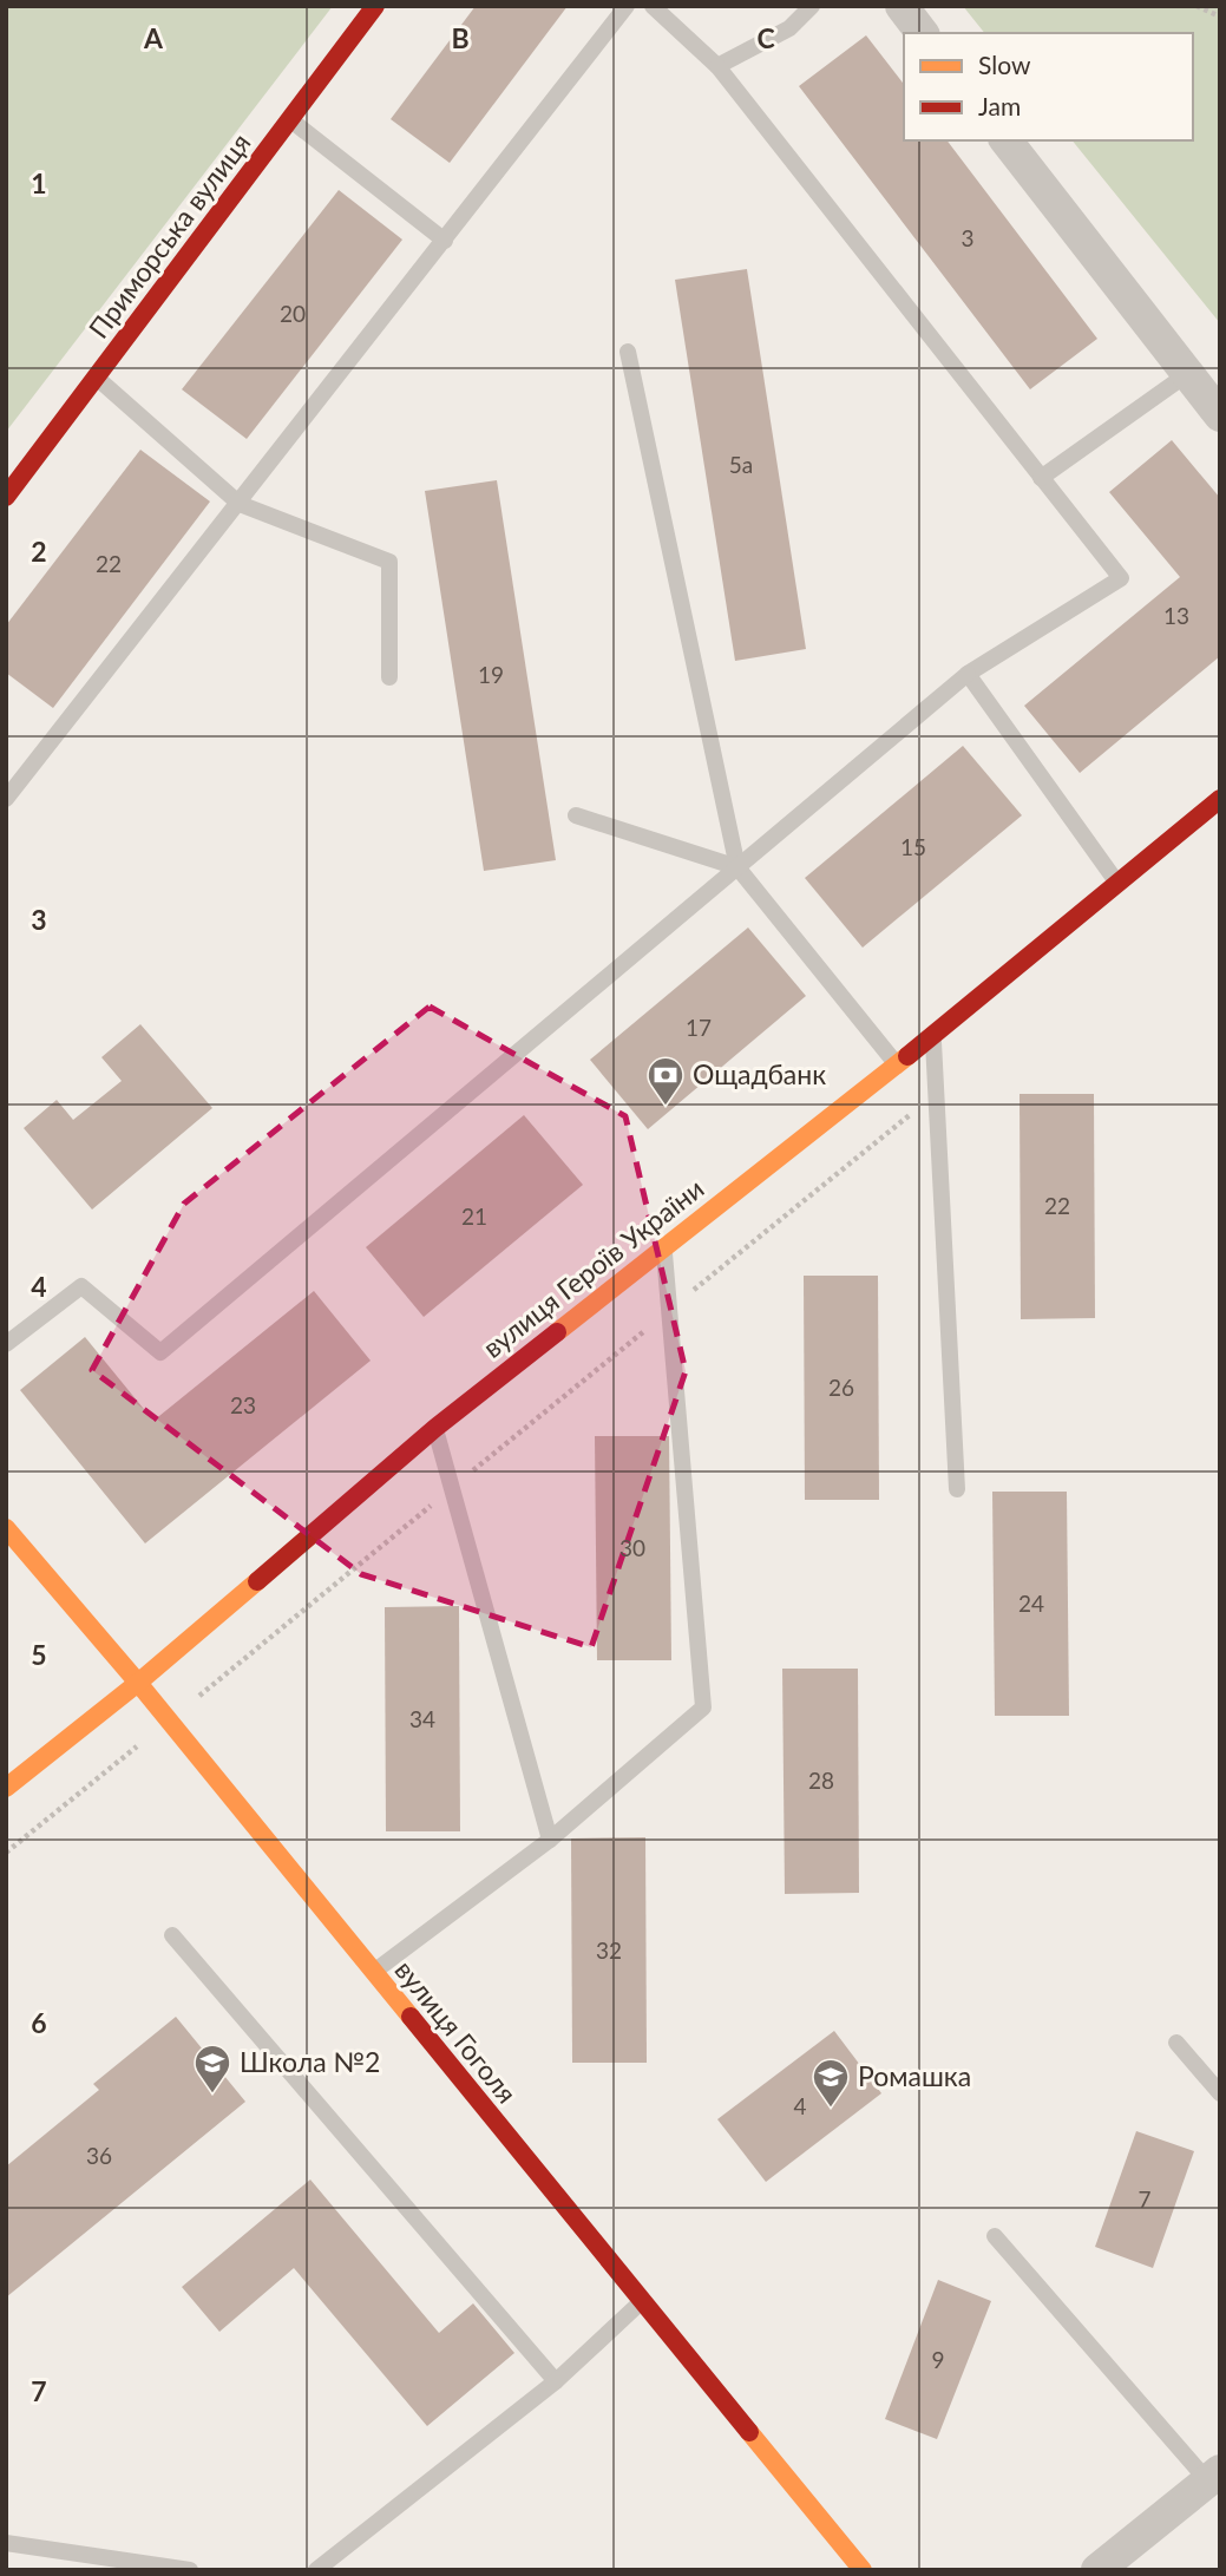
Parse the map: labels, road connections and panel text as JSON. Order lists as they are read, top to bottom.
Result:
{
  "streets": {
    "street": ["Приморська вулиця", "вулиця Героїв України", "вулиця Гоголя"]
  },
  "crossings": [
    ["вулиця Героїв України", "вулиця Гоголя"]
  ],
  "places": {
    "bank": ["Ощадбанк"],
    "school or university": ["Школа №2", "Ромашка"]
  },
  "house_numbers": [
    "3",
    "20",
    "5а",
    "22",
    "13",
    "19",
    "15",
    "17",
    "22",
    "21",
    "26",
    "23",
    "30",
    "24",
    "34",
    "28",
    "32",
    "4",
    "36",
    "7",
    "9"
  ],
  "legend": ["Slow", "Jam"],
  "grid": {
    "columns": ["A", "B", "C"],
    "rows": [
      "1",
      "2",
      "3",
      "4",
      "5",
      "6",
      "7"
    ]
  }
}
